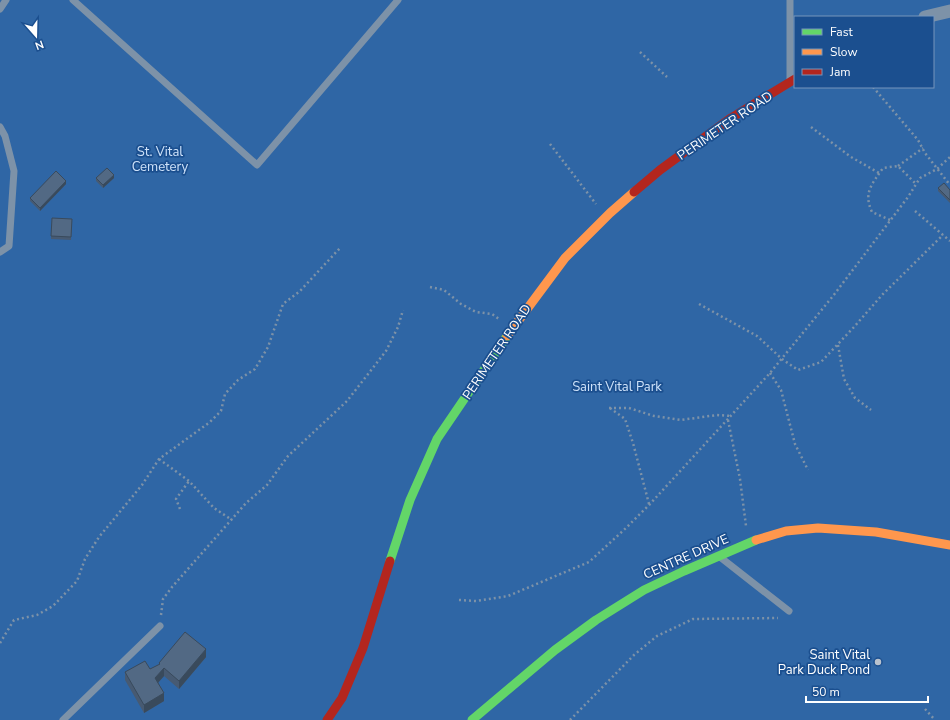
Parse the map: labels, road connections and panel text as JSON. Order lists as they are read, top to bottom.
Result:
{
  "streets": {
    "street": ["PERIMETER ROAD", "CENTRE DRIVE"]
  },
  "parks": ["St. Vital Cemetery", "Saint Vital Park"],
  "places": ["Saint Vital Park Duck Pond"],
  "legend": ["Fast", "Slow", "Jam"],
  "scale_bar": "50 m",
  "north": "bottom"
}
